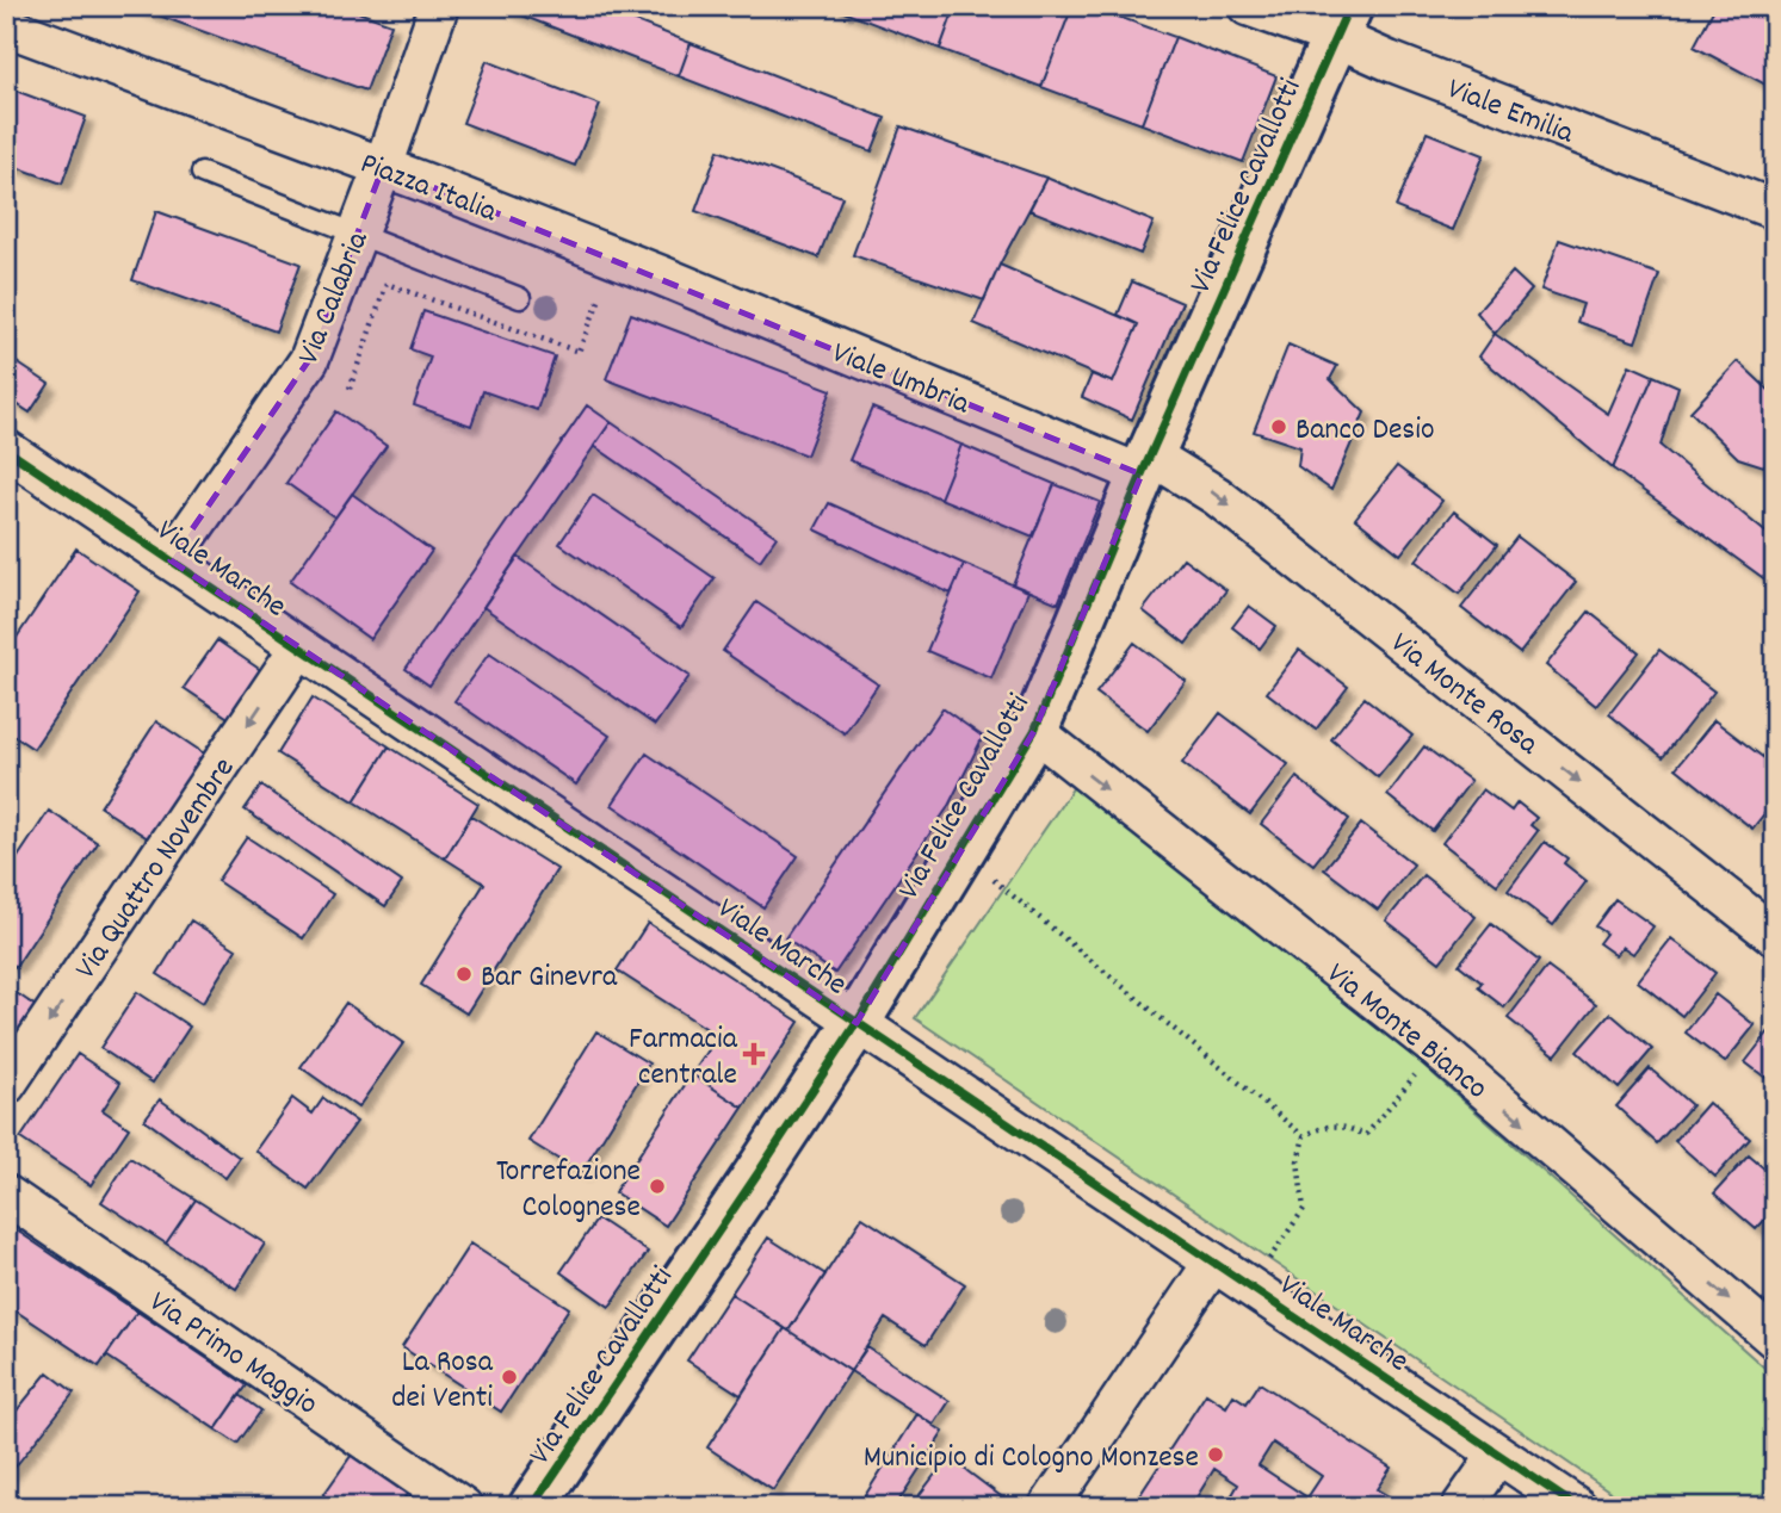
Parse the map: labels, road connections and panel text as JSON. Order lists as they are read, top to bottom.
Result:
{
  "streets": {
    "street": [
      "Viale Emilia",
      "Piazza Italia",
      "Via Felice Cavallotti",
      "Via Calabria",
      "Viale Umbria",
      "Viale Marche",
      "Via Monte Rosa",
      "Via Quattro Novembre",
      "Via Monte Bianco",
      "Via Primo Maggio"
    ]
  },
  "crossings": [
    ["Viale Emilia", "Via Felice Cavallotti"],
    ["Piazza Italia", "Via Calabria"],
    ["Piazza Italia", "Viale Umbria"],
    ["Via Felice Cavallotti", "Viale Umbria"],
    ["Via Felice Cavallotti", "Viale Marche"],
    ["Via Felice Cavallotti", "Via Monte Rosa"],
    ["Via Felice Cavallotti", "Via Monte Bianco"],
    ["Via Calabria", "Viale Marche"],
    ["Viale Umbria", "Via Monte Rosa"],
    ["Viale Marche", "Via Quattro Novembre"]
  ],
  "one_way": ["Via Monte Rosa", "Via Quattro Novembre", "Via Monte Bianco"],
  "places": {
    "other": [
      "Banco Desio",
      "Bar Ginevra",
      "Torrefazione Colognese",
      "La Rosa dei Venti",
      "Municipio di Cologno Monzese"
    ],
    "health": ["Farmacia centrale"]
  }
}
